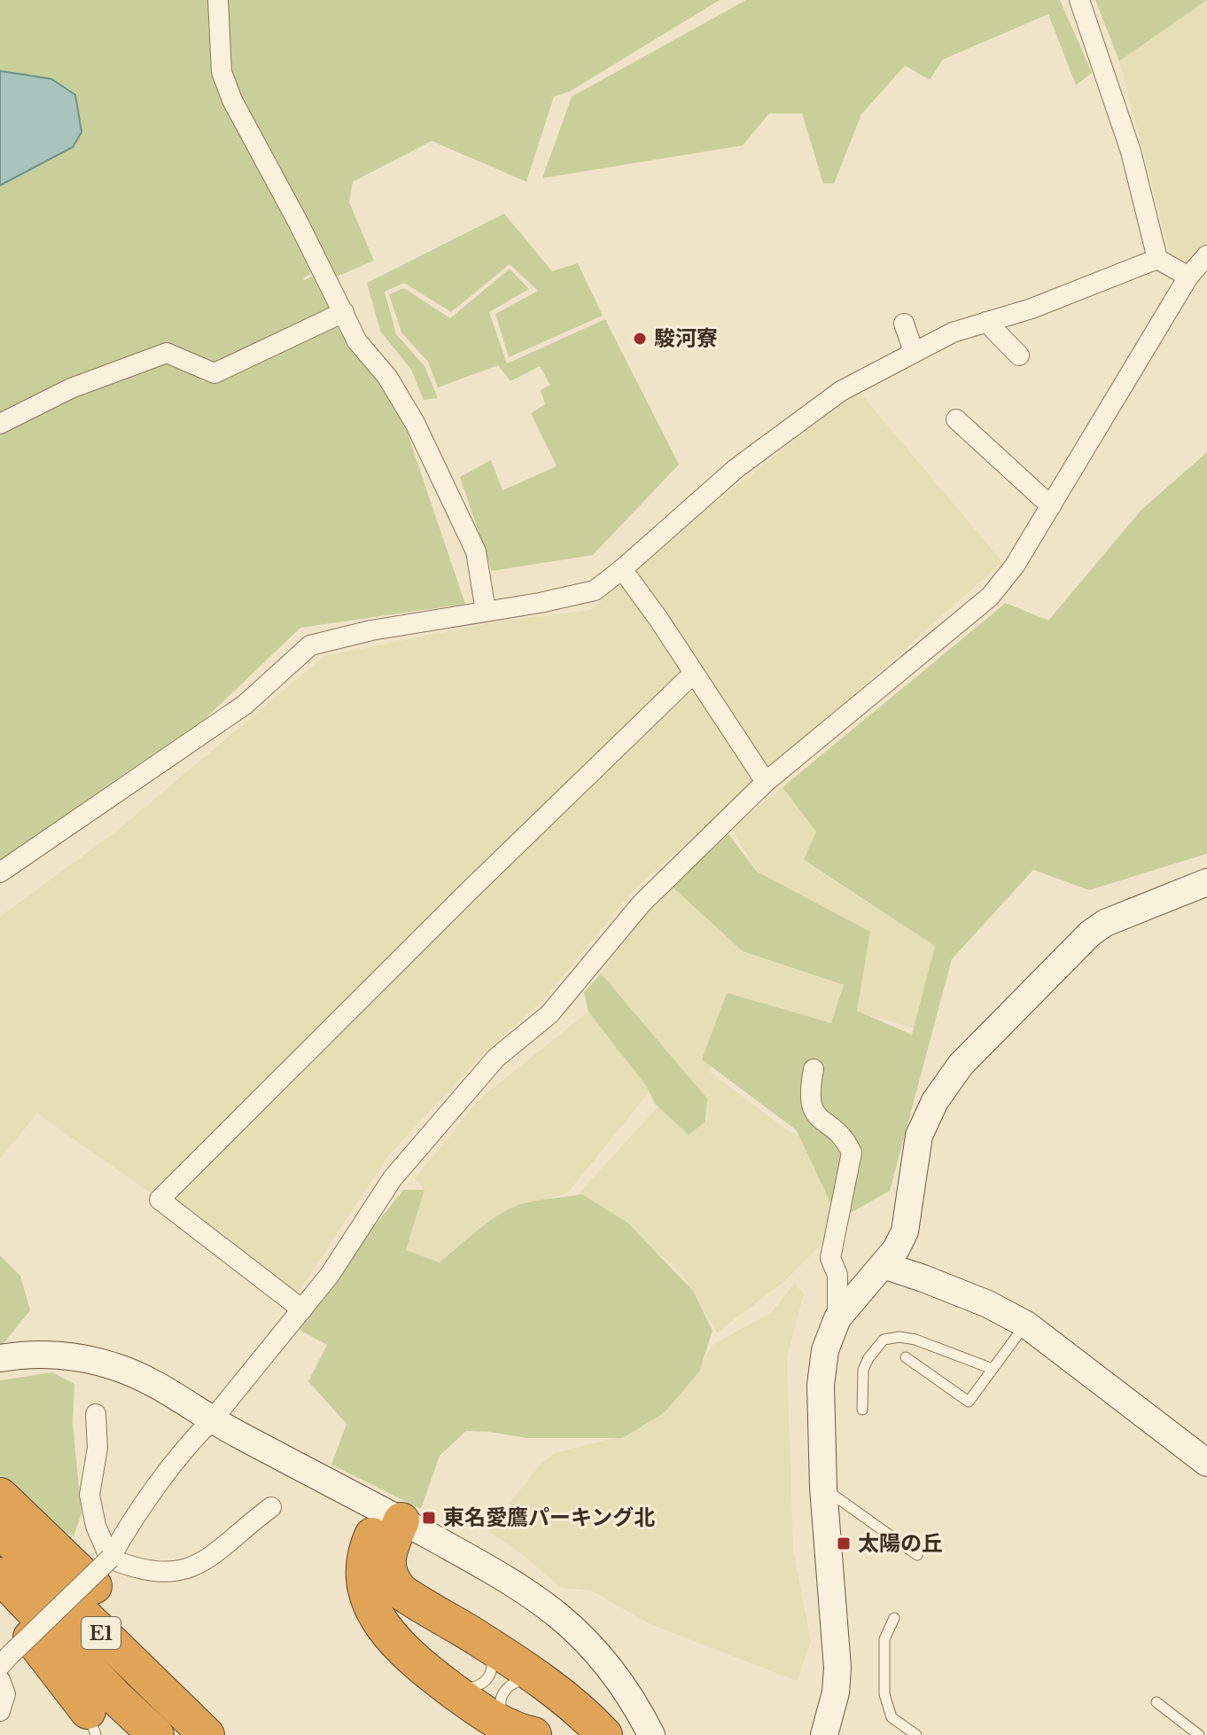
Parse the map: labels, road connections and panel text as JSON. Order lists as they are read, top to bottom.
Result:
{
  "streets": {
    "highway": ["E1"]
  },
  "places": {
    "other": ["駿河寮"],
    "transit": ["東名愛鷹パーキング北", "太陽の丘"]
  }
}
